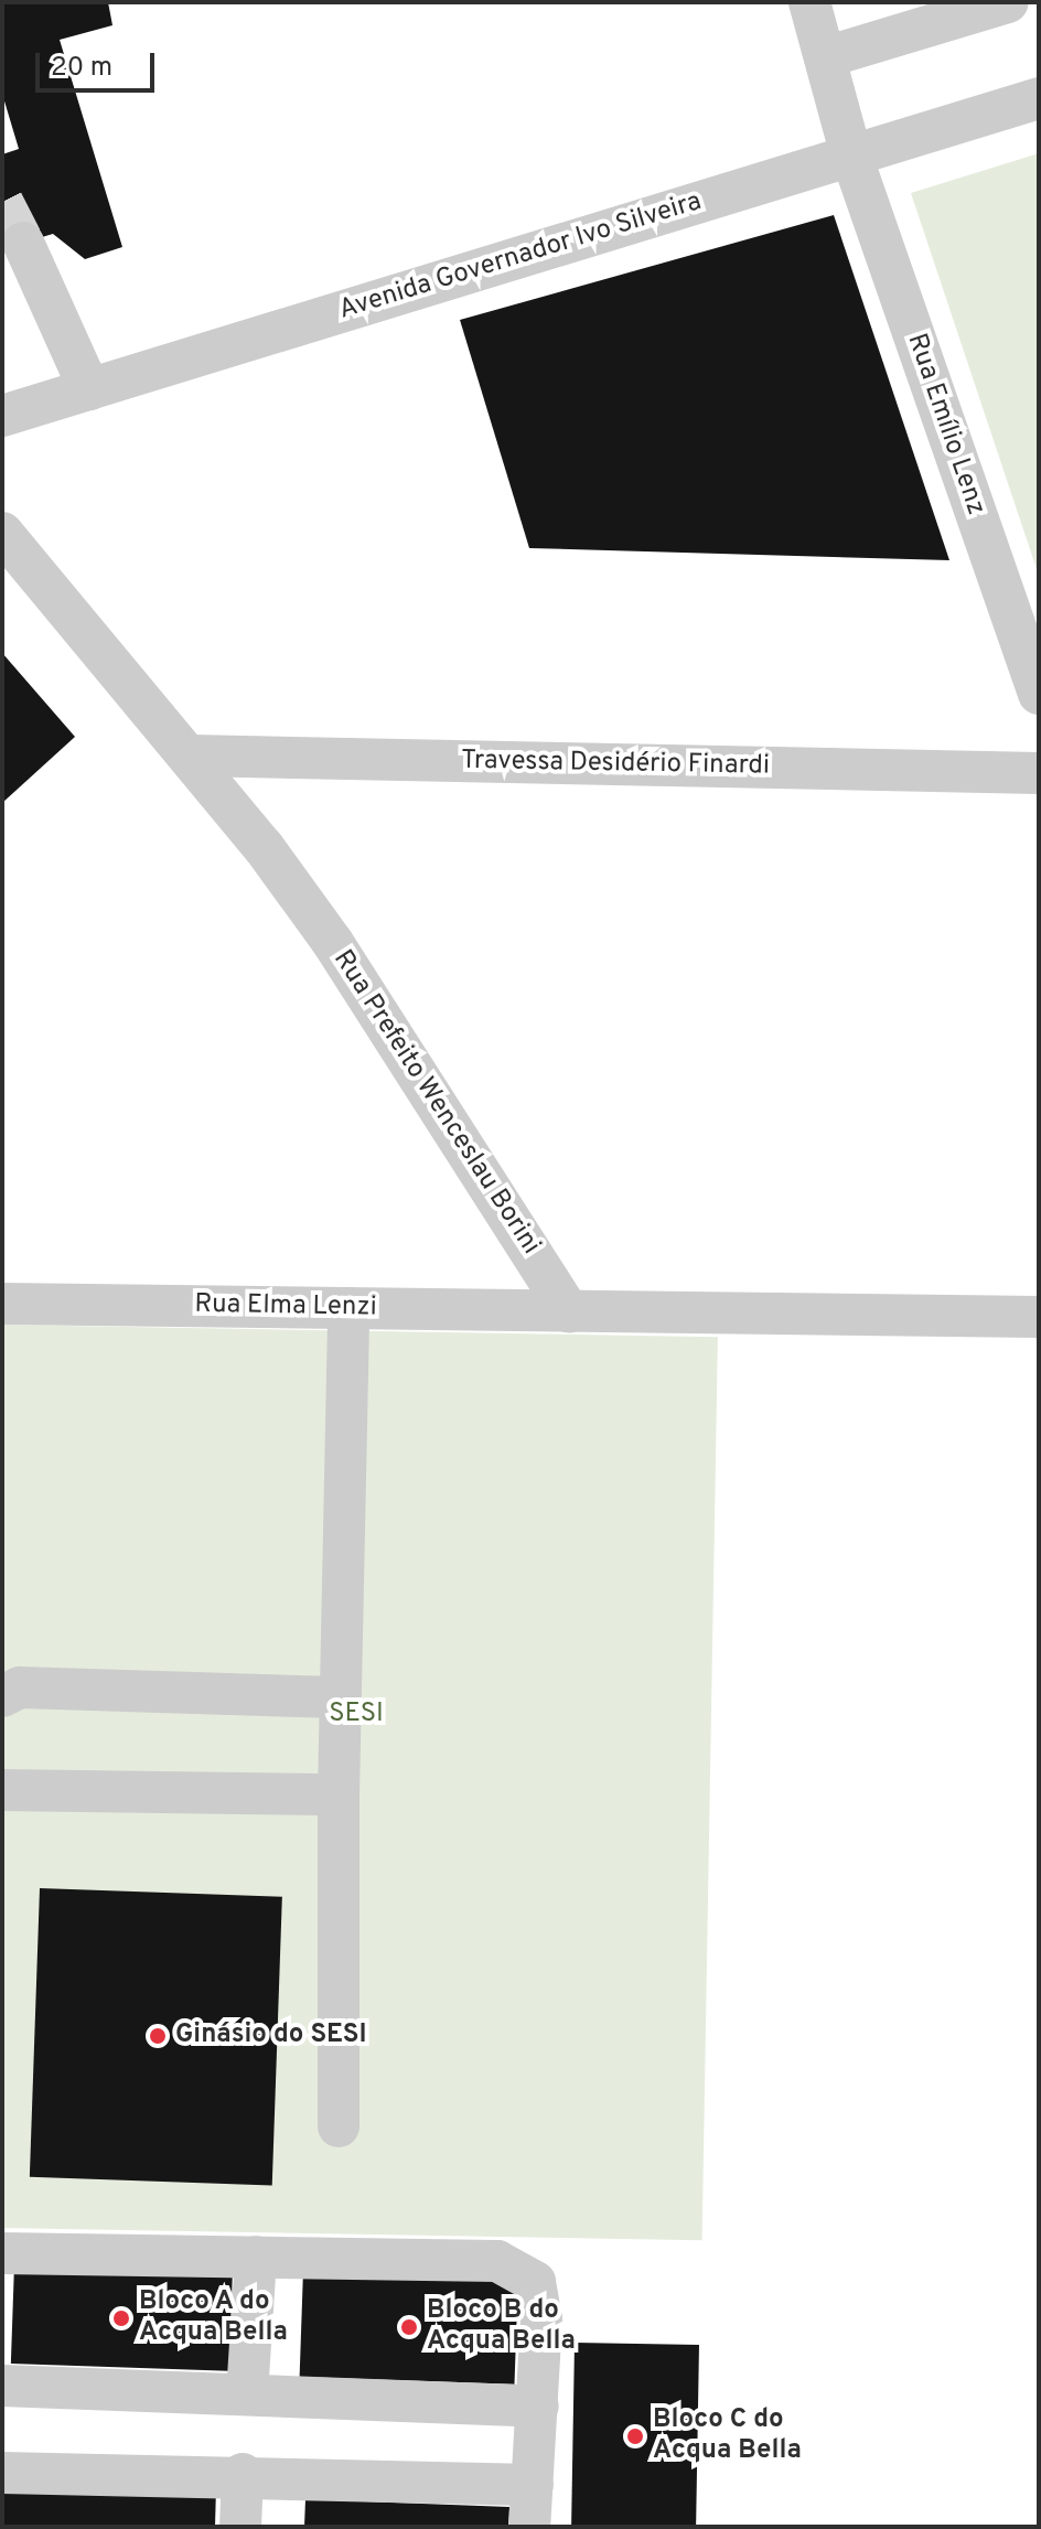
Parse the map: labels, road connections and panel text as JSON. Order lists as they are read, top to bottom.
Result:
{
  "streets": {
    "street": [
      "Avenida Governador Ivo Silveira",
      "Rua Emílio Lenz",
      "Travessa Desidério Finardi",
      "Rua Prefeito Wenceslau Borini",
      "Rua Elma Lenzi"
    ]
  },
  "crossings": [
    ["Avenida Governador Ivo Silveira", "Rua Emílio Lenz"],
    ["Travessa Desidério Finardi", "Rua Prefeito Wenceslau Borini"],
    ["Rua Prefeito Wenceslau Borini", "Rua Elma Lenzi"]
  ],
  "parks": ["SESI"],
  "places": [
    "Ginásio do SESI",
    "Bloco A do Acqua Bella",
    "Bloco B do Acqua Bella",
    "Bloco C do Acqua Bella"
  ],
  "scale_bar": "20 m"
}
